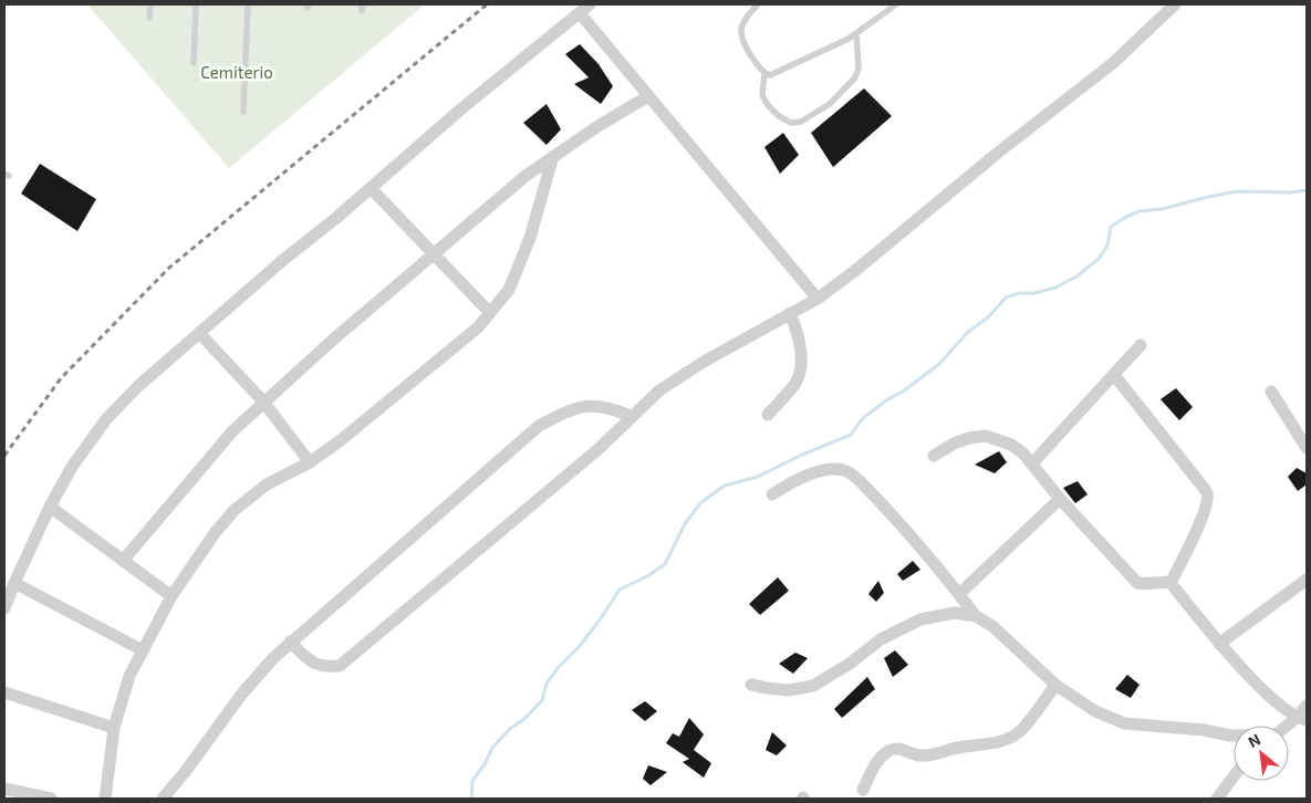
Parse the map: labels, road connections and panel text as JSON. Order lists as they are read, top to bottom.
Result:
{
  "parks": ["Cemiterio"],
  "north": "top left"
}
